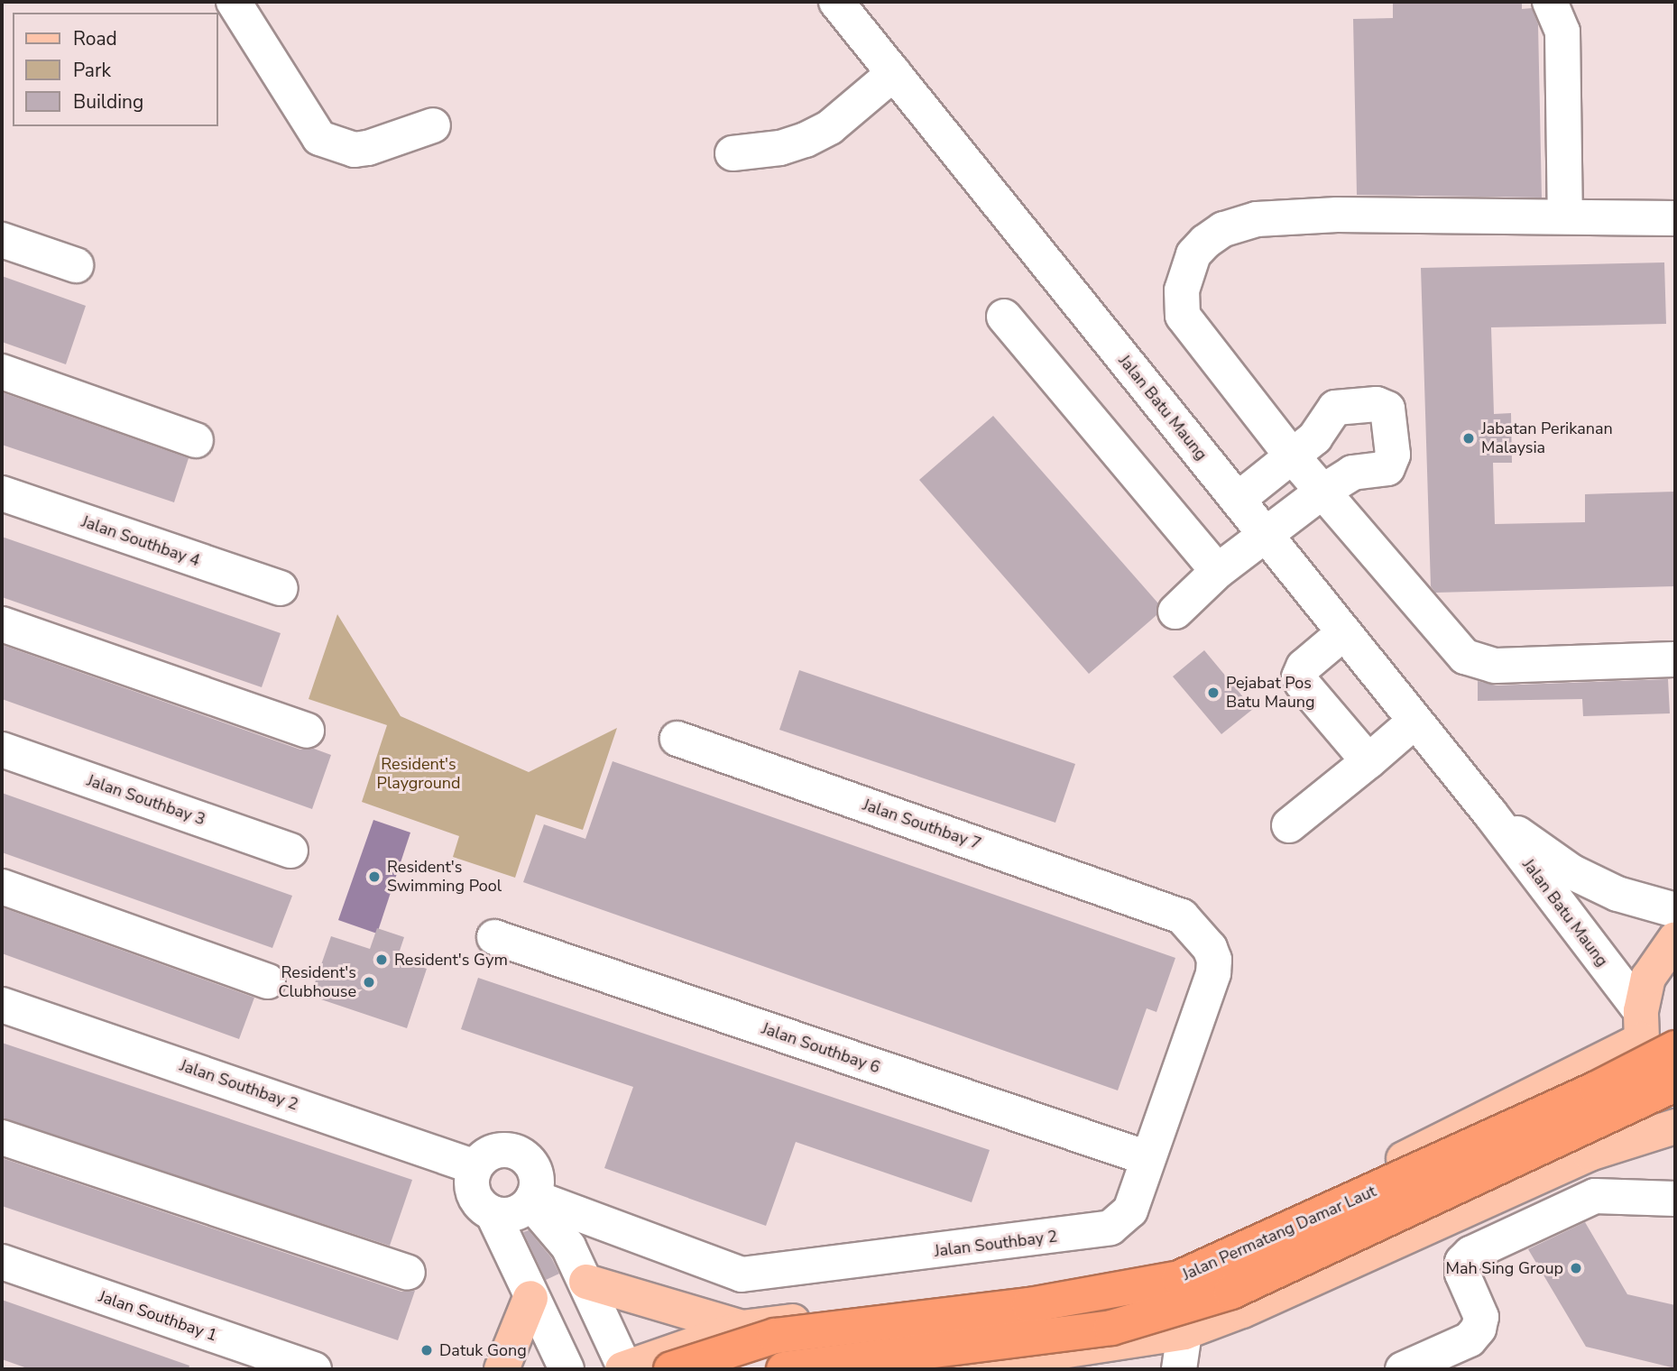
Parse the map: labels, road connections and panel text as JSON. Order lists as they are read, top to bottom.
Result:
{
  "streets": {
    "highway": ["Jalan Permatang Damar Laut"],
    "street": [
      "Jalan Batu Maung",
      "Jalan Southbay 4",
      "Jalan Southbay 3",
      "Jalan Southbay 7",
      "Jalan Southbay 6",
      "Jalan Southbay 2",
      "Jalan Southbay 1"
    ]
  },
  "crossings": [
    ["Jalan Southbay 7", "Jalan Southbay 2"],
    ["Jalan Southbay 6", "Jalan Southbay 2"]
  ],
  "parks": ["Resident's Playground"],
  "places": [
    "Jabatan Perikanan Malaysia",
    "Pejabat Pos Batu Maung",
    "Resident's Swimming Pool",
    "Resident's Gym",
    "Resident's Clubhouse",
    "Mah Sing Group",
    "Datuk Gong"
  ],
  "legend": ["Road", "Park", "Building"]
}
